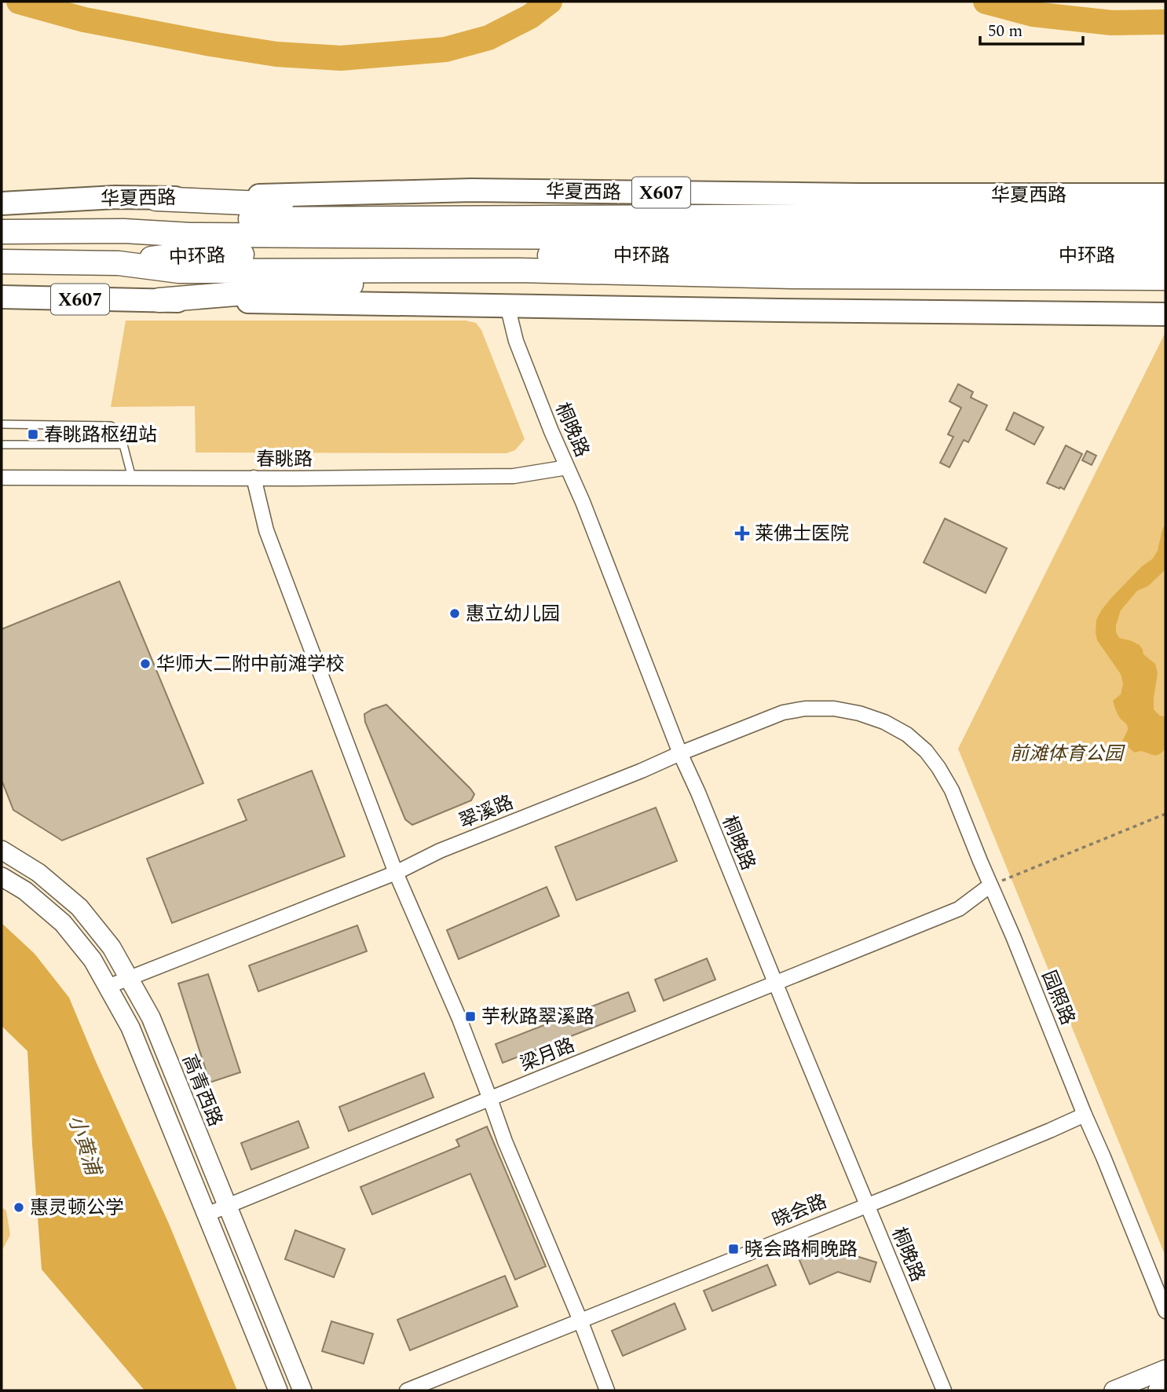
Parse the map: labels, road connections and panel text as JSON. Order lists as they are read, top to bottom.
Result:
{
  "streets": {
    "highway": ["中环路"],
    "main road": ["华夏西路", "X607"],
    "street": [
      "桐晚路",
      "春眺路",
      "翠溪路",
      "园照路",
      "梁月路",
      "高青西路",
      "晓会路"
    ]
  },
  "crossings": [
    ["X607", "桐晚路"],
    ["桐晚路", "春眺路"],
    ["桐晚路", "翠溪路"],
    ["桐晚路", "梁月路"],
    ["桐晚路", "晓会路"],
    ["翠溪路", "园照路"],
    ["翠溪路", "高青西路"],
    ["园照路", "梁月路"],
    ["园照路", "晓会路"],
    ["梁月路", "高青西路"]
  ],
  "water": ["小黄浦"],
  "parks": ["前滩体育公园"],
  "places": {
    "transit": ["春眺路枢纽站", "芋秋路翠溪路", "晓会路桐晚路"],
    "health": ["莱佛士医院"],
    "other": ["惠立幼儿园", "华师大二附中前滩学校", "惠灵顿公学"]
  },
  "scale_bar": "50 m"
}
